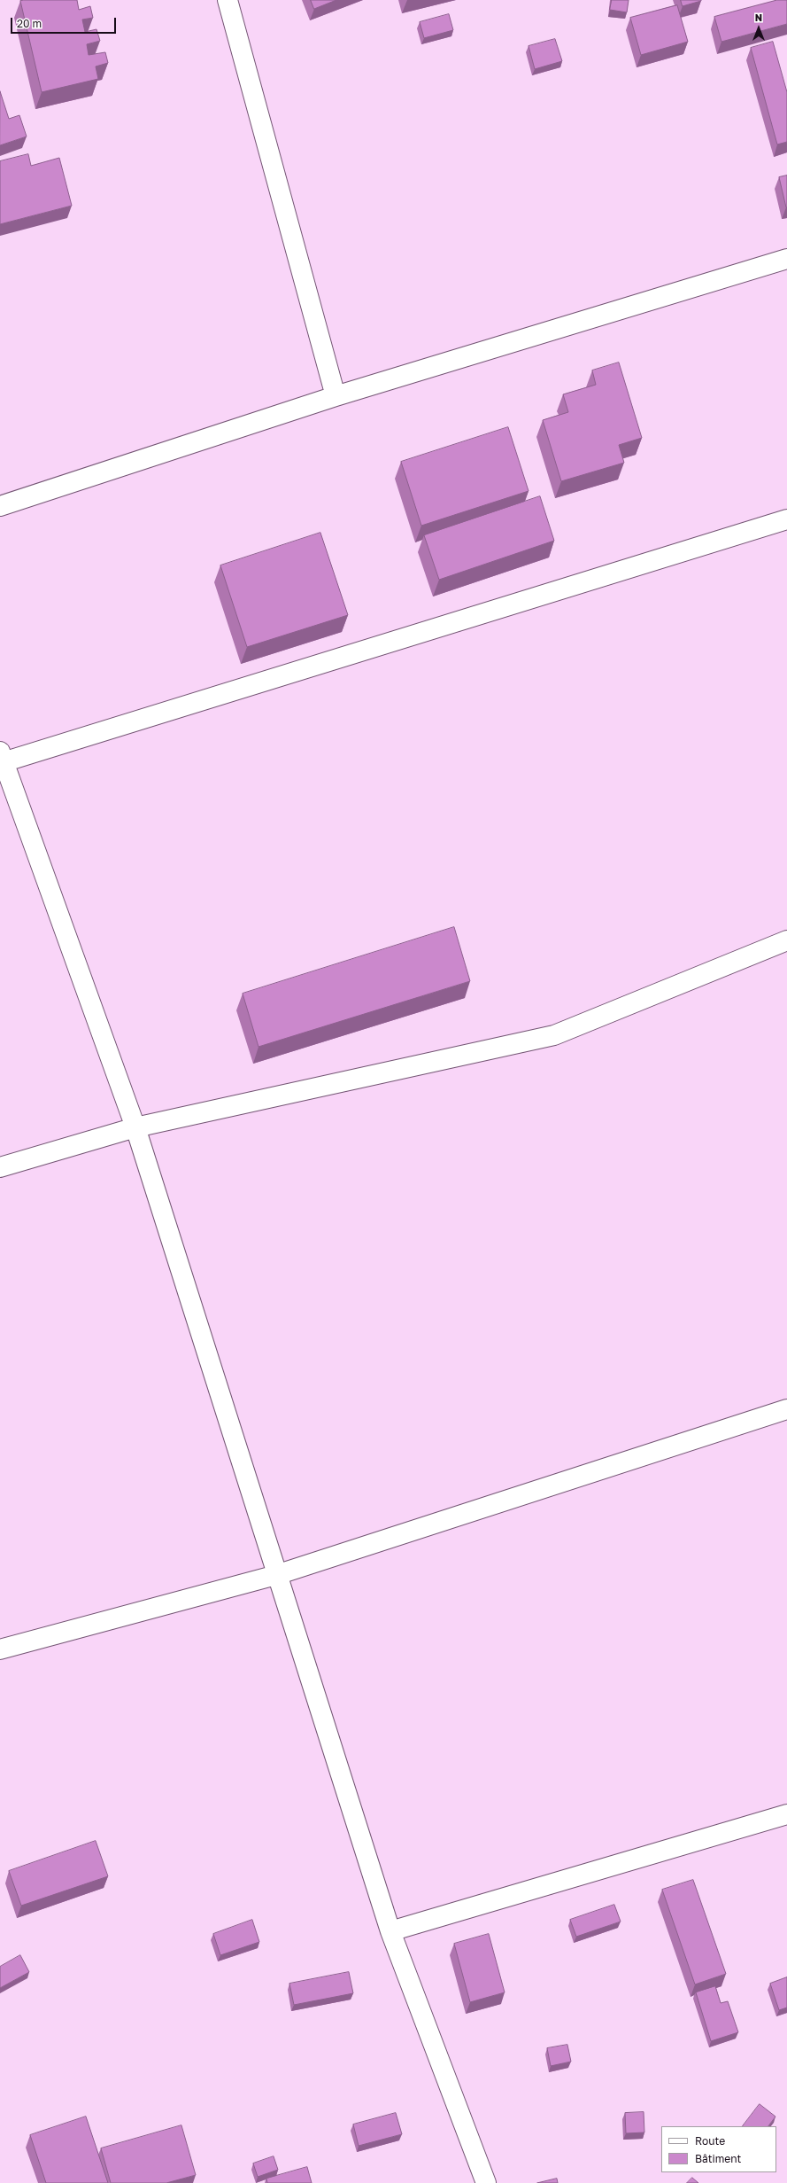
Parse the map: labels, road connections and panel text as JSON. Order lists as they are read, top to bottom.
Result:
{
  "legend": ["Route", "Bâtiment"],
  "scale_bar": "20 m",
  "north": "top"
}
